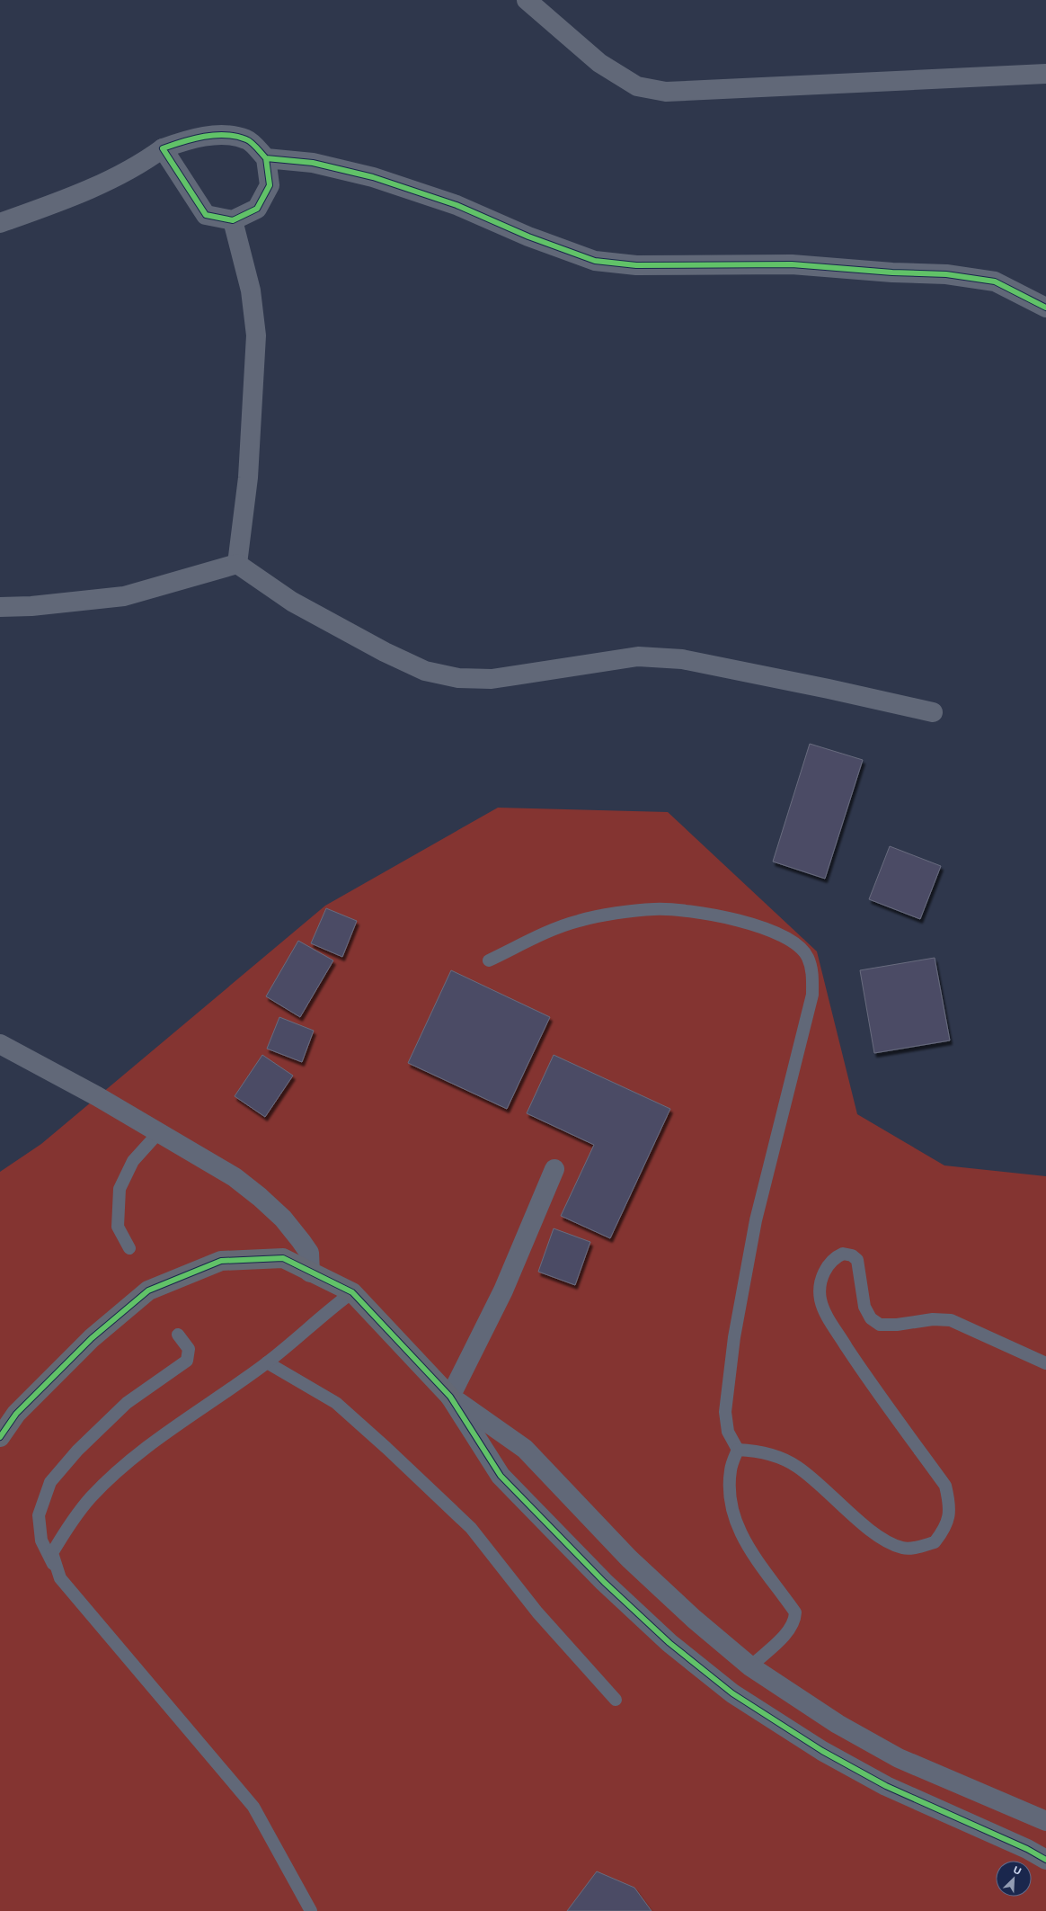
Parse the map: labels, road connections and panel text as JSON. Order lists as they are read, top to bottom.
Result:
{
  "north": "top right"
}
